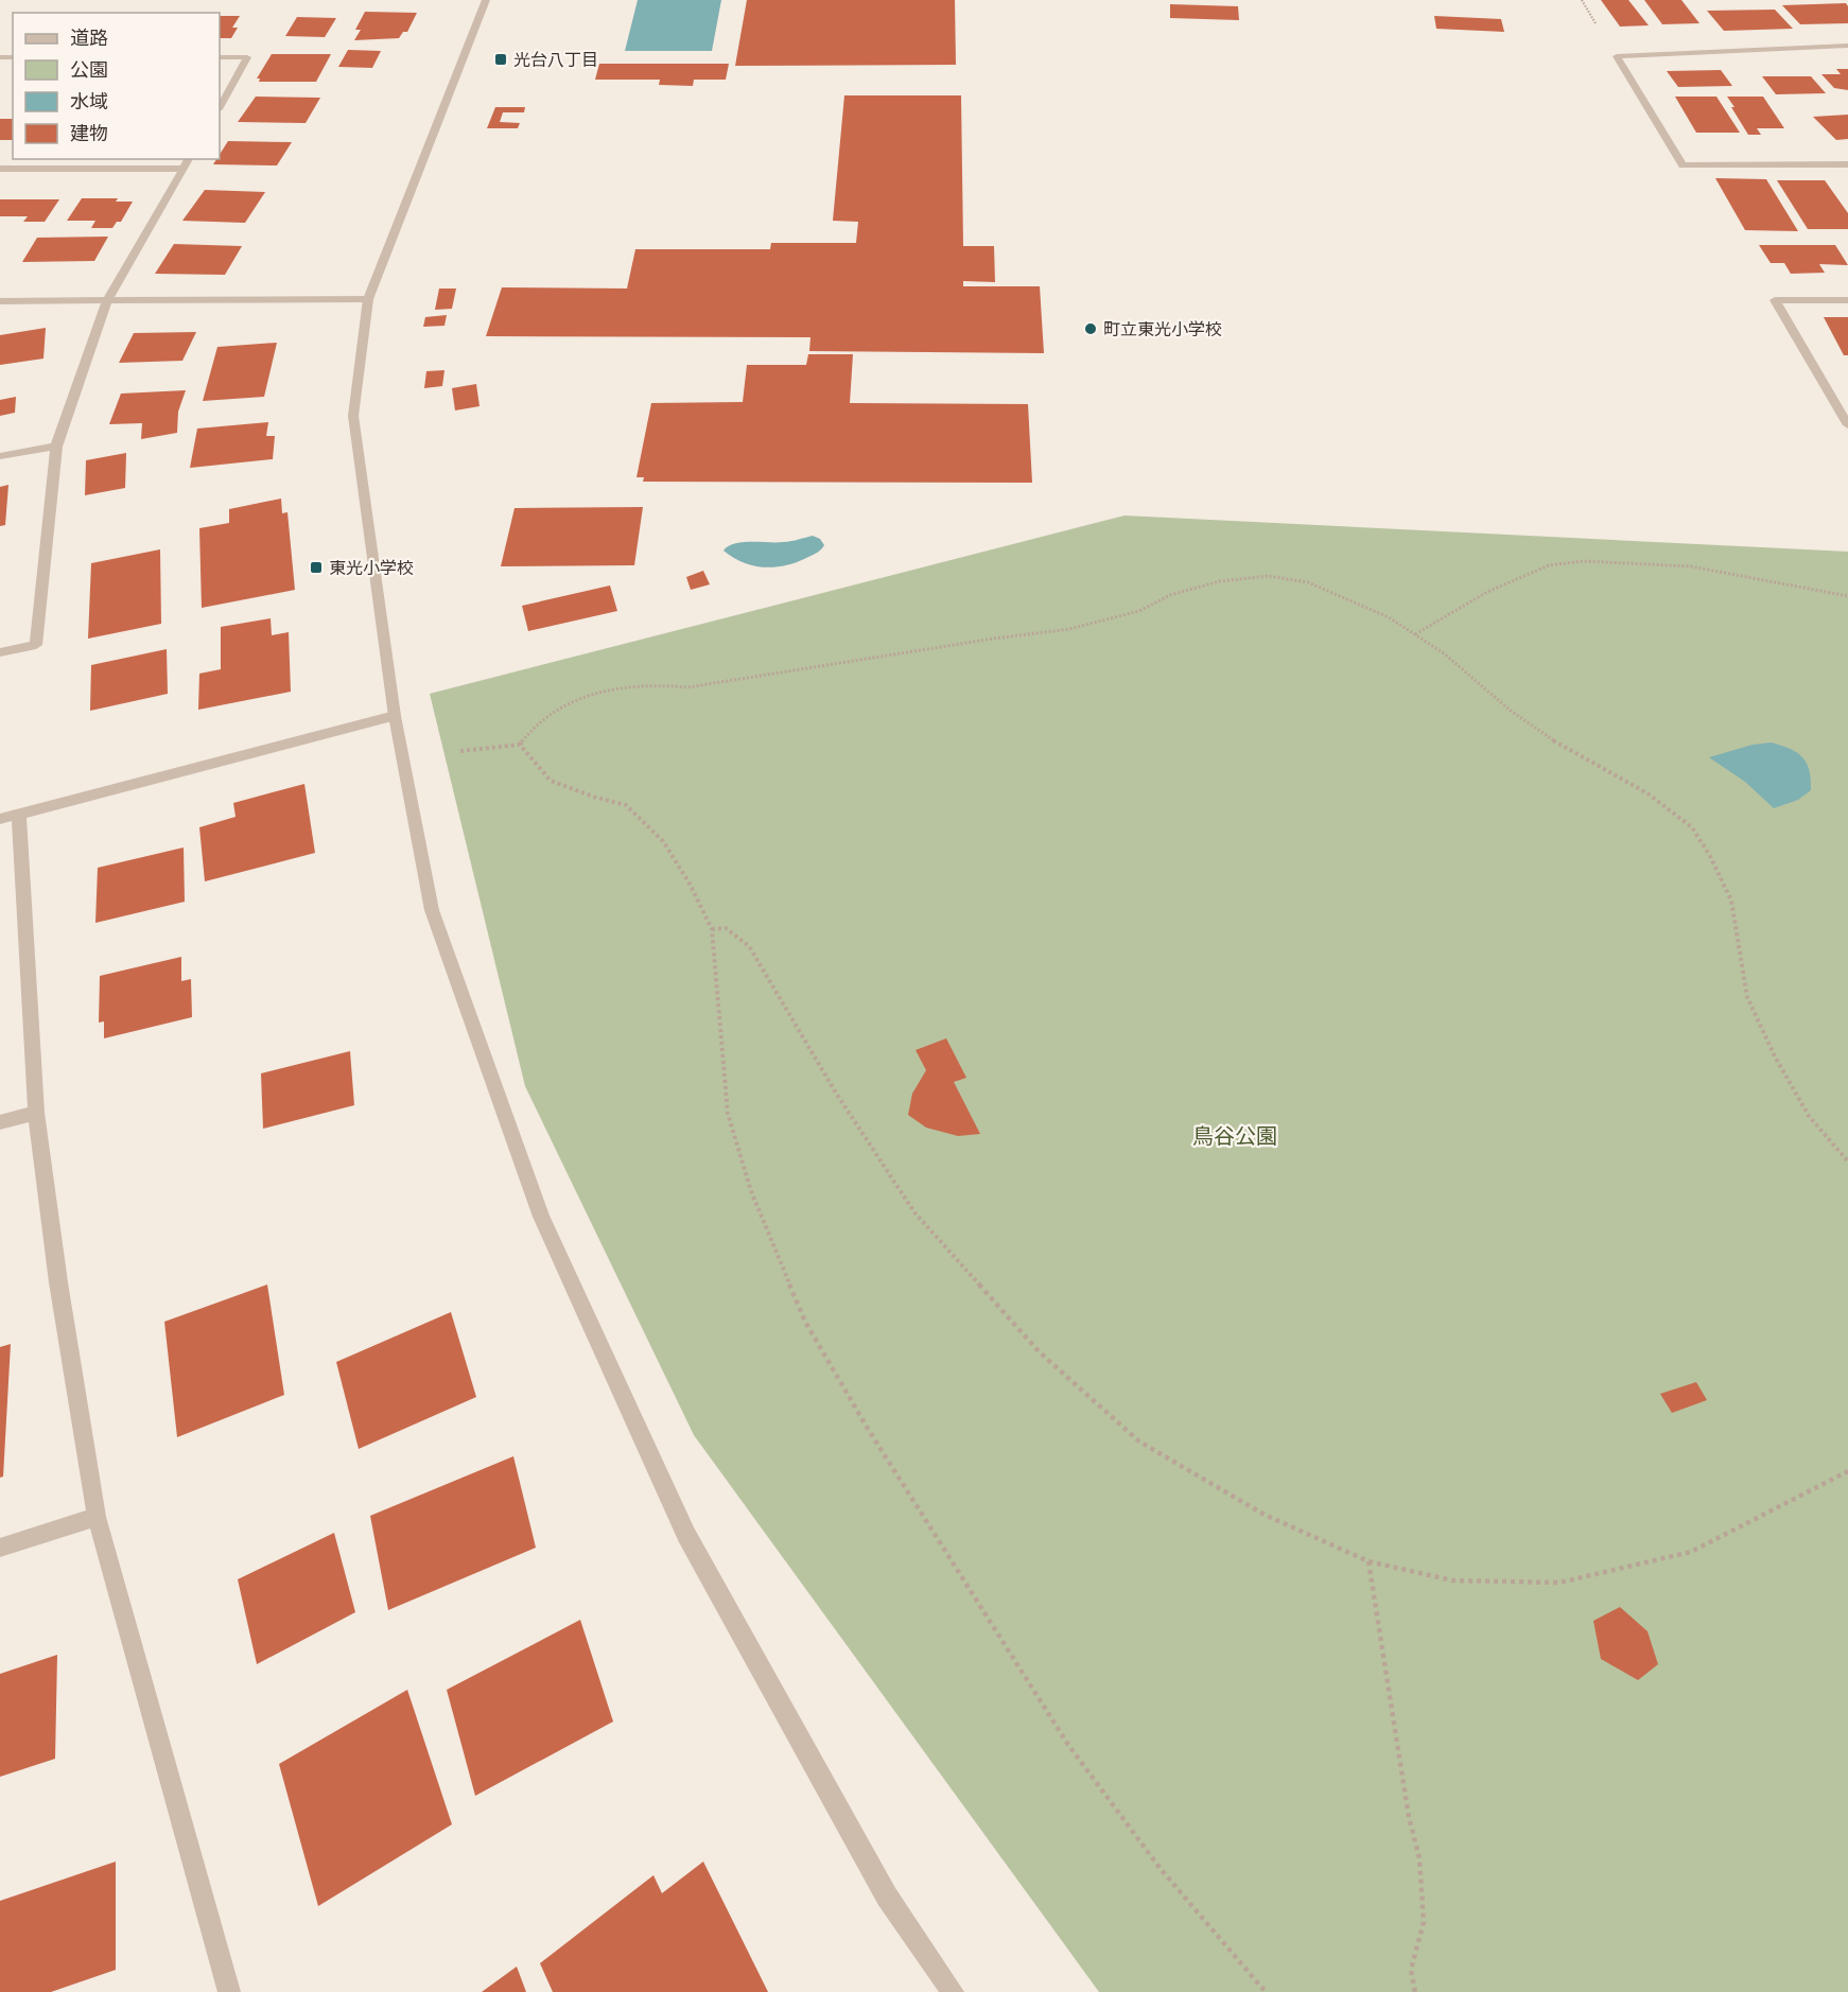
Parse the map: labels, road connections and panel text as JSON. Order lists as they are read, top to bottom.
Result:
{
  "parks": ["鳥谷公園"],
  "places": {
    "transit": ["光台八丁目", "東光小学校"],
    "other": ["町立東光小学校"]
  },
  "legend": [
    "道路",
    "公園",
    "水域",
    "建物"
  ]
}
